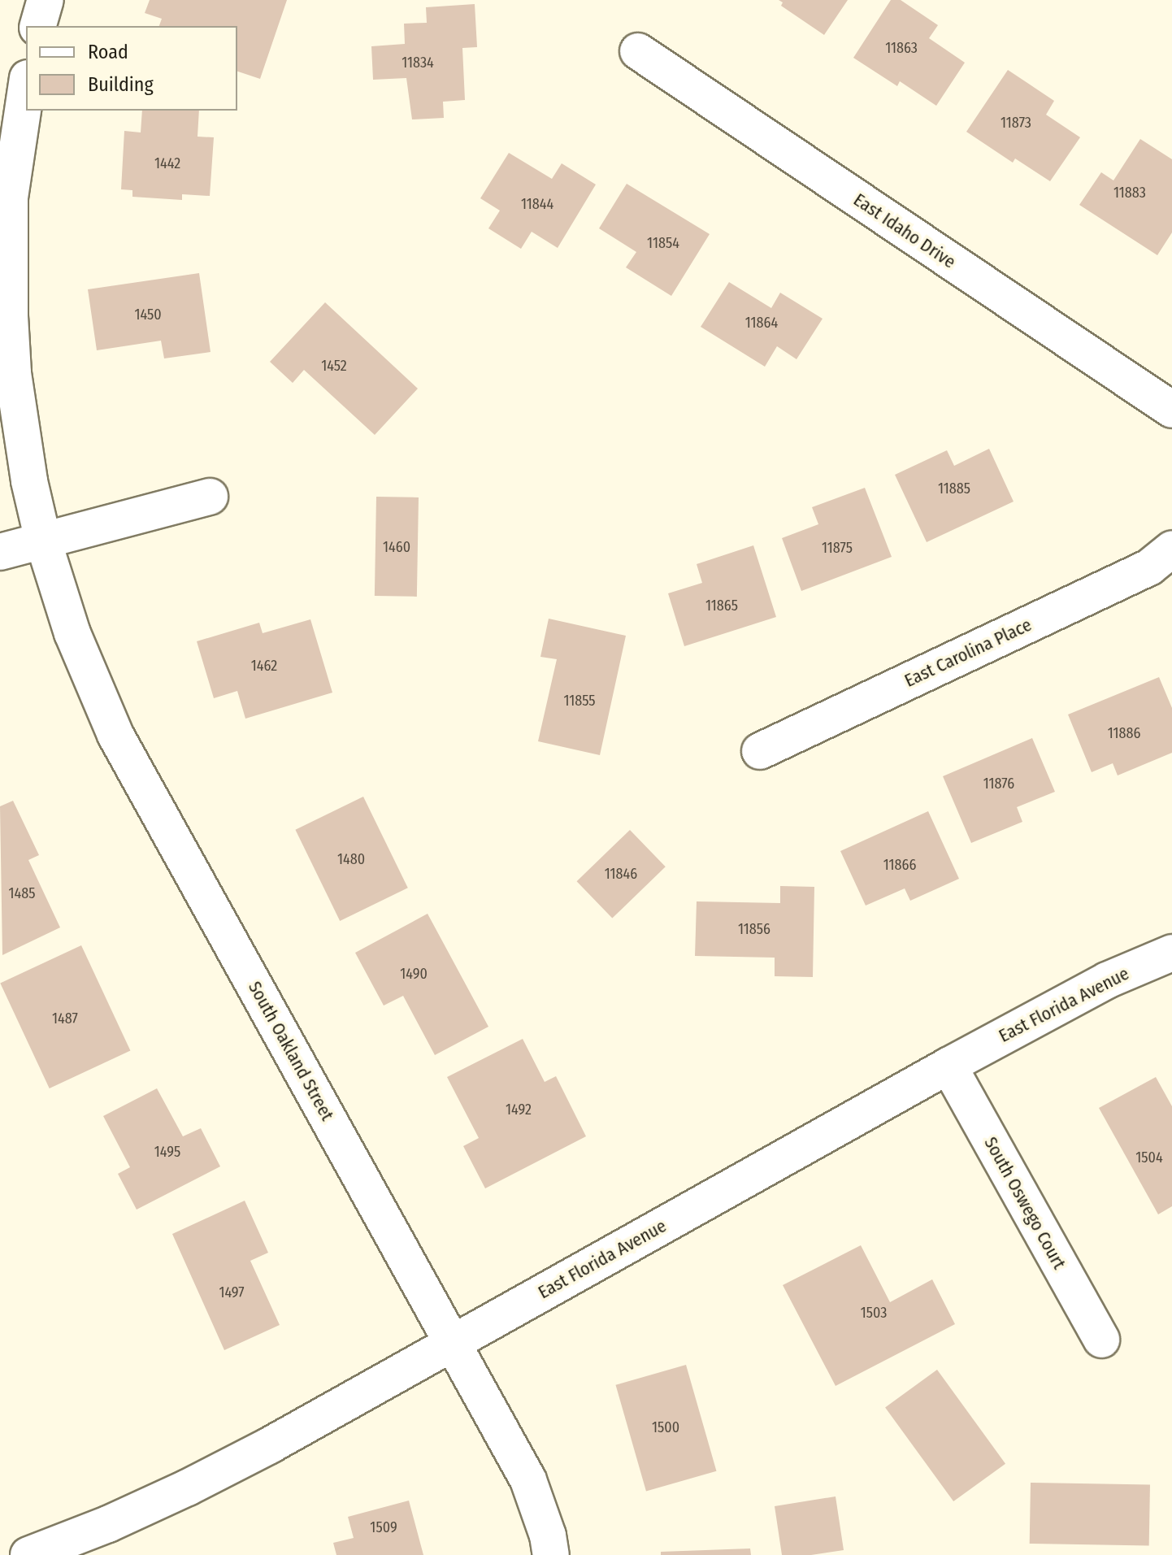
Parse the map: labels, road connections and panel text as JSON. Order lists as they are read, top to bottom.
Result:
{
  "streets": {
    "street": [
      "East Idaho Drive",
      "East Carolina Place",
      "East Florida Avenue",
      "South Oakland Street",
      "South Oswego Court"
    ]
  },
  "crossings": [
    ["East Florida Avenue", "South Oakland Street"],
    ["East Florida Avenue", "South Oswego Court"]
  ],
  "house_numbers": [
    "11863",
    "11834",
    "11873",
    "1442",
    "11883",
    "11844",
    "11854",
    "1450",
    "11864",
    "1452",
    "11885",
    "1460",
    "11875",
    "11865",
    "1462",
    "11855",
    "11886",
    "11876",
    "1480",
    "11866",
    "11846",
    "1485",
    "11856",
    "1490",
    "1487",
    "1492",
    "1495",
    "1504",
    "1497",
    "1503",
    "1500",
    "1509"
  ],
  "legend": ["Road", "Building"]
}
